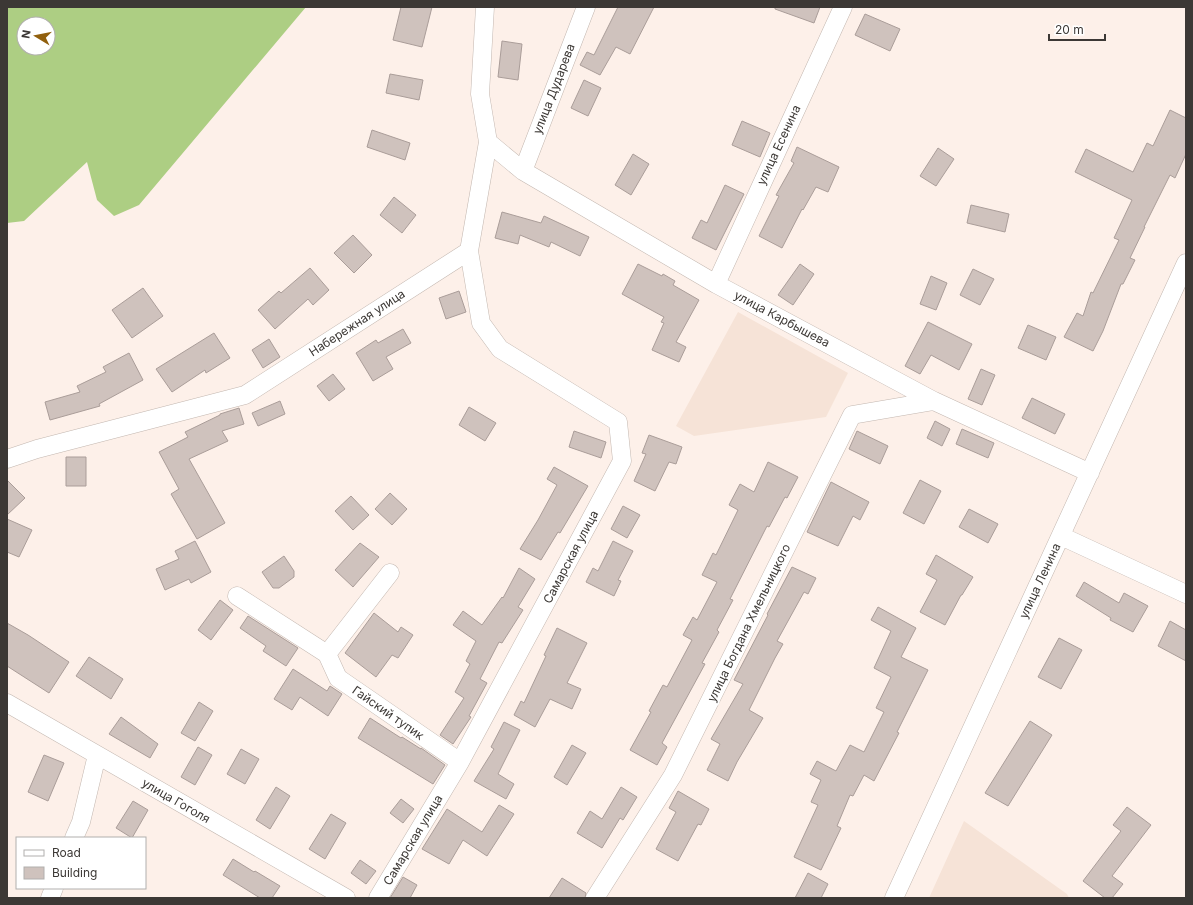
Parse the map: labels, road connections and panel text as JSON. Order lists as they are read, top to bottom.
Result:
{
  "streets": {
    "street": [
      "улица Дударева",
      "улица Есенина",
      "улица Карбышева",
      "Набережная улица",
      "Самарская улица",
      "улица Ленина",
      "улица Богдана Хмельницкого",
      "Гайский тупик",
      "улица Гоголя"
    ]
  },
  "crossings": [
    ["улица Дударева", "улица Карбышева"],
    ["улица Есенина", "улица Карбышева"],
    ["улица Карбышева", "улица Ленина"],
    ["улица Карбышева", "улица Богдана Хмельницкого"],
    ["Набережная улица", "Самарская улица"],
    ["Самарская улица", "Гайский тупик"]
  ],
  "legend": ["Road", "Building"],
  "scale_bar": "20 m",
  "north": "left"
}
